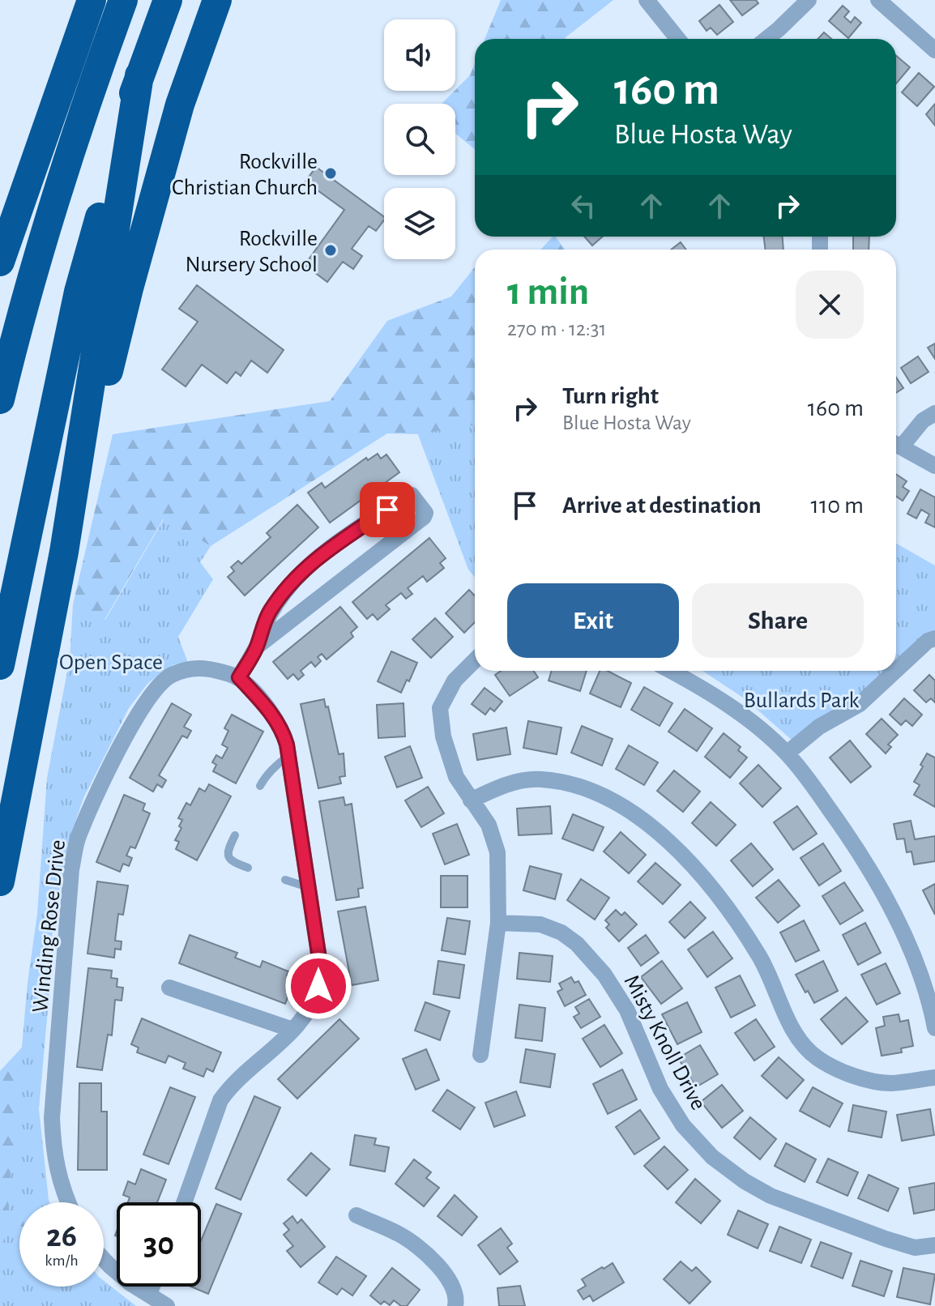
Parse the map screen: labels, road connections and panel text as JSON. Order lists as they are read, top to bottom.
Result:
{
  "streets": {
    "street": ["Winding Rose Drive", "Misty Knoll Drive"]
  },
  "parks": ["Open Space", "Bullards Park"],
  "places": ["Rockville Christian Church", "Rockville Nursery School"],
  "page": {
    "turn": ["160 m", "Blue Hosta Way"],
    "heading": ["1 min", "270 m · 12:31"],
    "list": [
      {
        "name": "Turn right",
        "note": "Blue Hosta Way",
        "value": "160 m"
      },
      {
        "name": "Arrive at destination",
        "value": "110 m"
      }
    ],
    "buttons": ["Exit", "Share"],
    "speed": "26 km/h",
    "limit": "30"
  }
}
